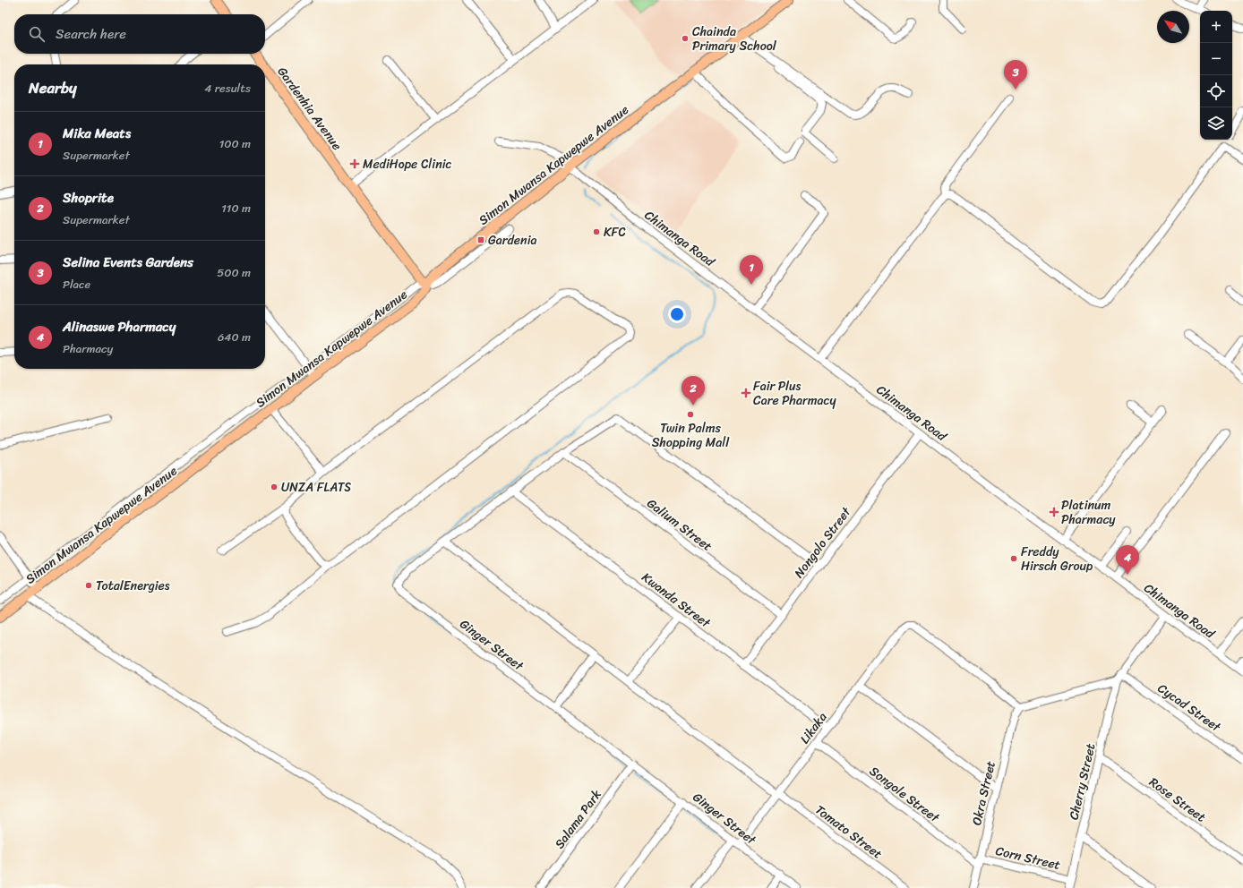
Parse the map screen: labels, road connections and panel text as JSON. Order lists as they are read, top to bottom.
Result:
{
  "streets": {
    "main road": ["Gardenhia Avenue", "Simon Mwansa Kapwepwe Avenue"],
    "street": [
      "Chimanga Road",
      "Galium Street",
      "Nongolo Street",
      "Kwanda Street",
      "Ginger Street",
      "Cycad Street",
      "Likaka",
      "Cherry Street",
      "Okra Street",
      "Songole Street",
      "Rose Street",
      "Salama Park",
      "Tomato Street",
      "Corn Street"
    ]
  },
  "crossings": [
    ["Gardenhia Avenue", "Simon Mwansa Kapwepwe Avenue"],
    ["Simon Mwansa Kapwepwe Avenue", "Chimanga Road"],
    ["Chimanga Road", "Nongolo Street"],
    ["Galium Street", "Nongolo Street"],
    ["Galium Street", "Ginger Street"],
    ["Nongolo Street", "Kwanda Street"],
    ["Nongolo Street", "Ginger Street"],
    ["Kwanda Street", "Ginger Street"],
    ["Kwanda Street", "Likaka"],
    ["Ginger Street", "Likaka"],
    ["Ginger Street", "Salama Park"],
    ["Ginger Street", "Tomato Street"],
    ["Cycad Street", "Cherry Street"],
    ["Likaka", "Okra Street"],
    ["Likaka", "Songole Street"],
    ["Likaka", "Tomato Street"],
    ["Cherry Street", "Rose Street"],
    ["Cherry Street", "Corn Street"],
    ["Okra Street", "Songole Street"],
    ["Okra Street", "Corn Street"],
    ["Songole Street", "Corn Street"]
  ],
  "places": {
    "other": [
      "Chainda Primary School",
      "KFC",
      "Twin Palms Shopping Mall",
      "UNZA FLATS",
      "Freddy Hirsch Group",
      "TotalEnergies"
    ],
    "health": ["MediHope Clinic", "Fair Plus Care Pharmacy", "Platinum Pharmacy"],
    "transit": ["Gardenia"]
  },
  "north": "top left",
  "page": {
    "map_buttons": ["+", "−"],
    "search": "Search here",
    "pins": [
      "3",
      "1",
      "2",
      "4"
    ],
    "heading": ["Nearby", "4 results"],
    "list": [
      {
        "mark": "1",
        "name": "Mika Meats",
        "note": "Supermarket",
        "value": "100 m"
      },
      {
        "mark": "2",
        "name": "Shoprite",
        "note": "Supermarket",
        "value": "110 m"
      },
      {
        "mark": "3",
        "name": "Selina Events Gardens",
        "note": "Place",
        "value": "500 m"
      },
      {
        "mark": "4",
        "name": "Alinaswe Pharmacy",
        "note": "Pharmacy",
        "value": "640 m"
      }
    ]
  }
}
